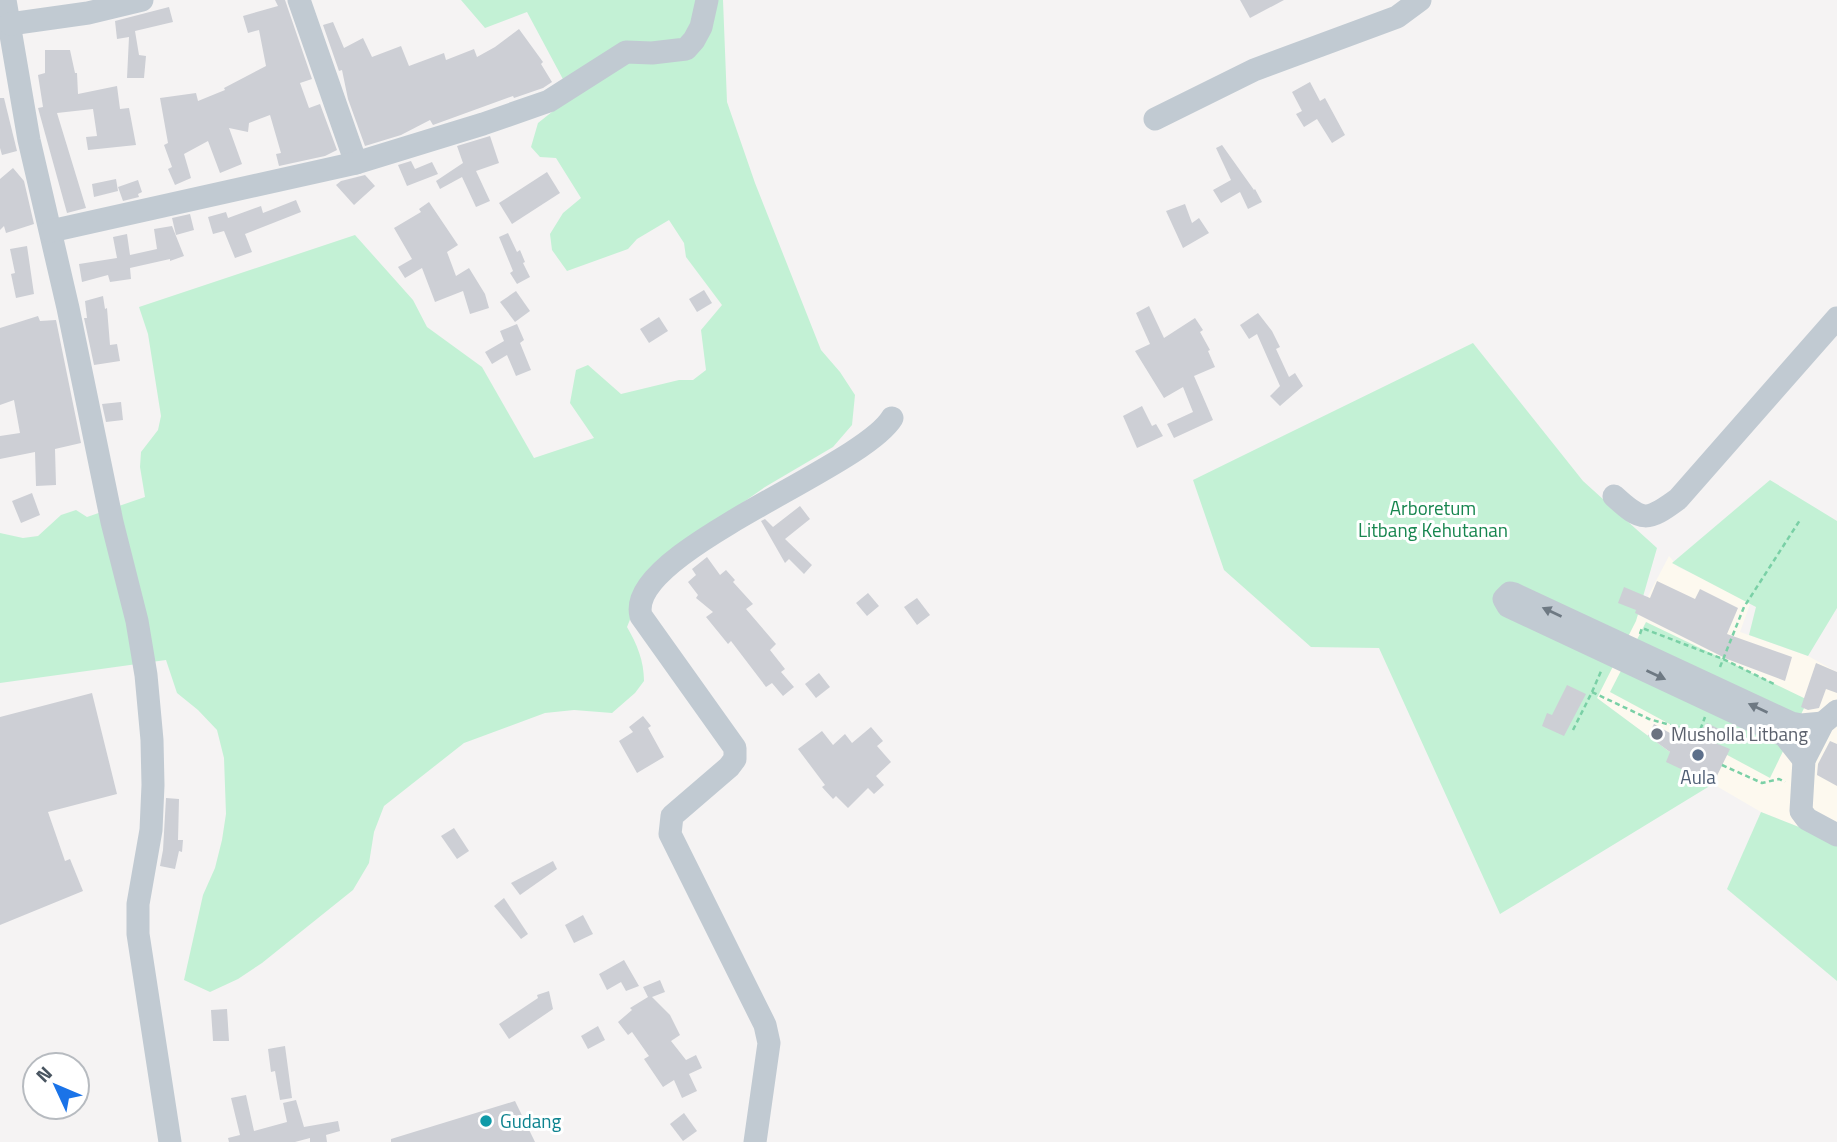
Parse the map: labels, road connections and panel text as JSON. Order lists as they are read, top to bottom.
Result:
{
  "parks": ["Arboretum Litbang Kehutanan"],
  "places": ["Musholla Litbang", "Aula", "Gudang"],
  "north": "top left"
}
